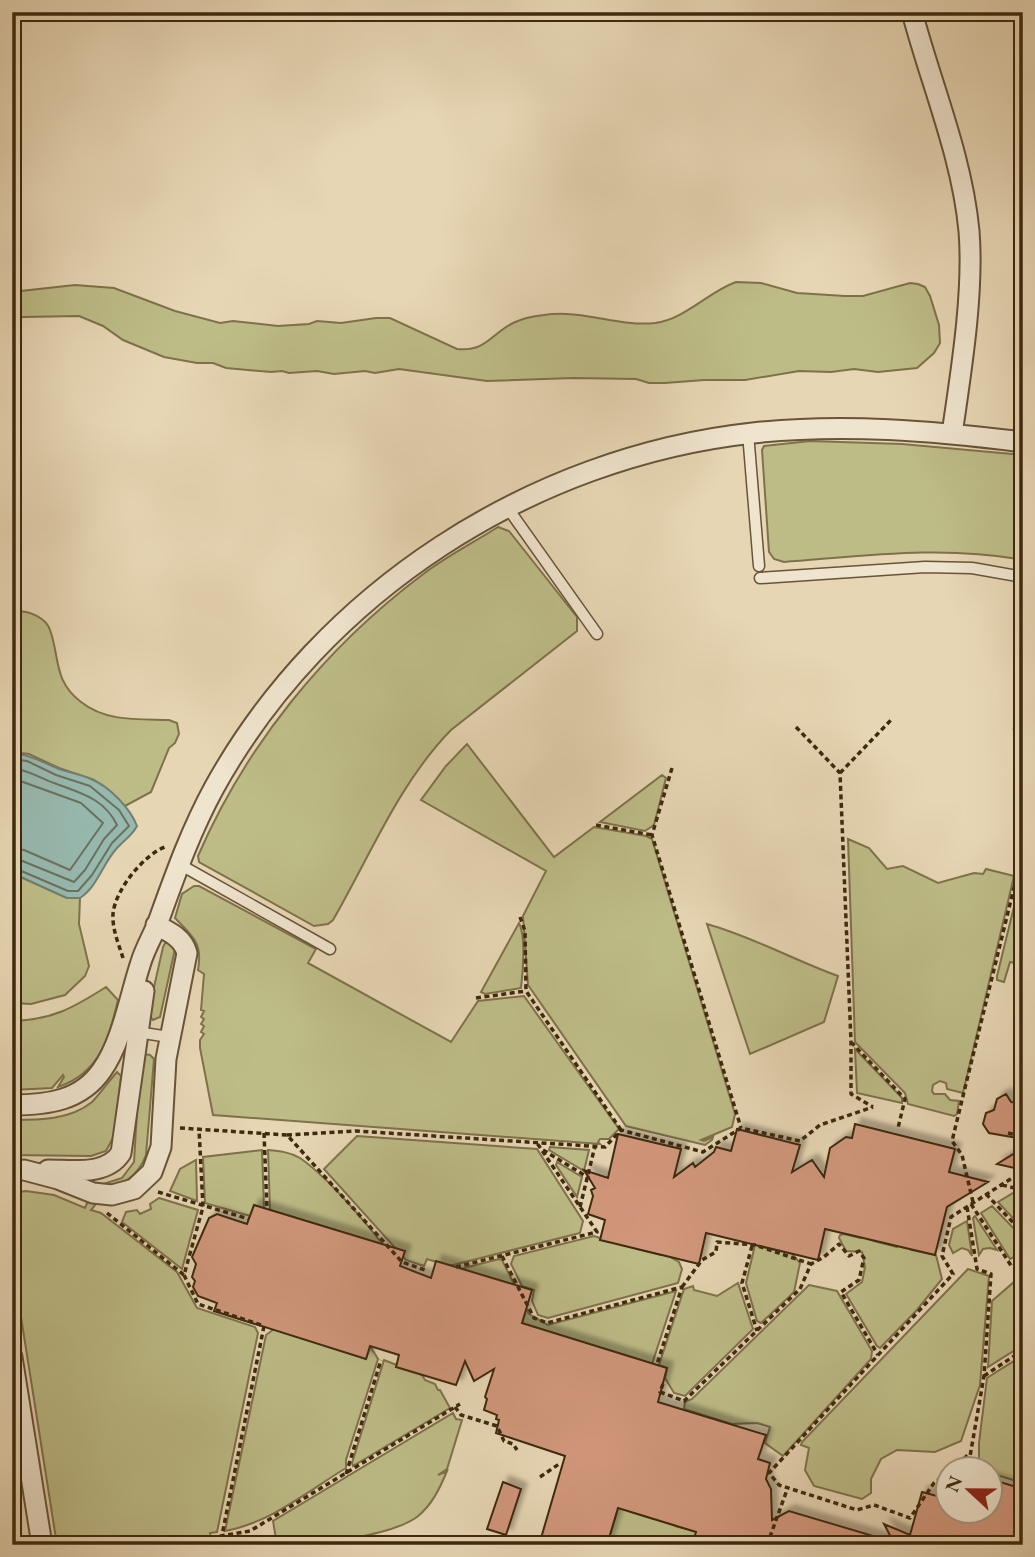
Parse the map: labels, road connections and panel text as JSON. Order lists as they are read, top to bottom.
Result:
{
  "north": "left"
}
